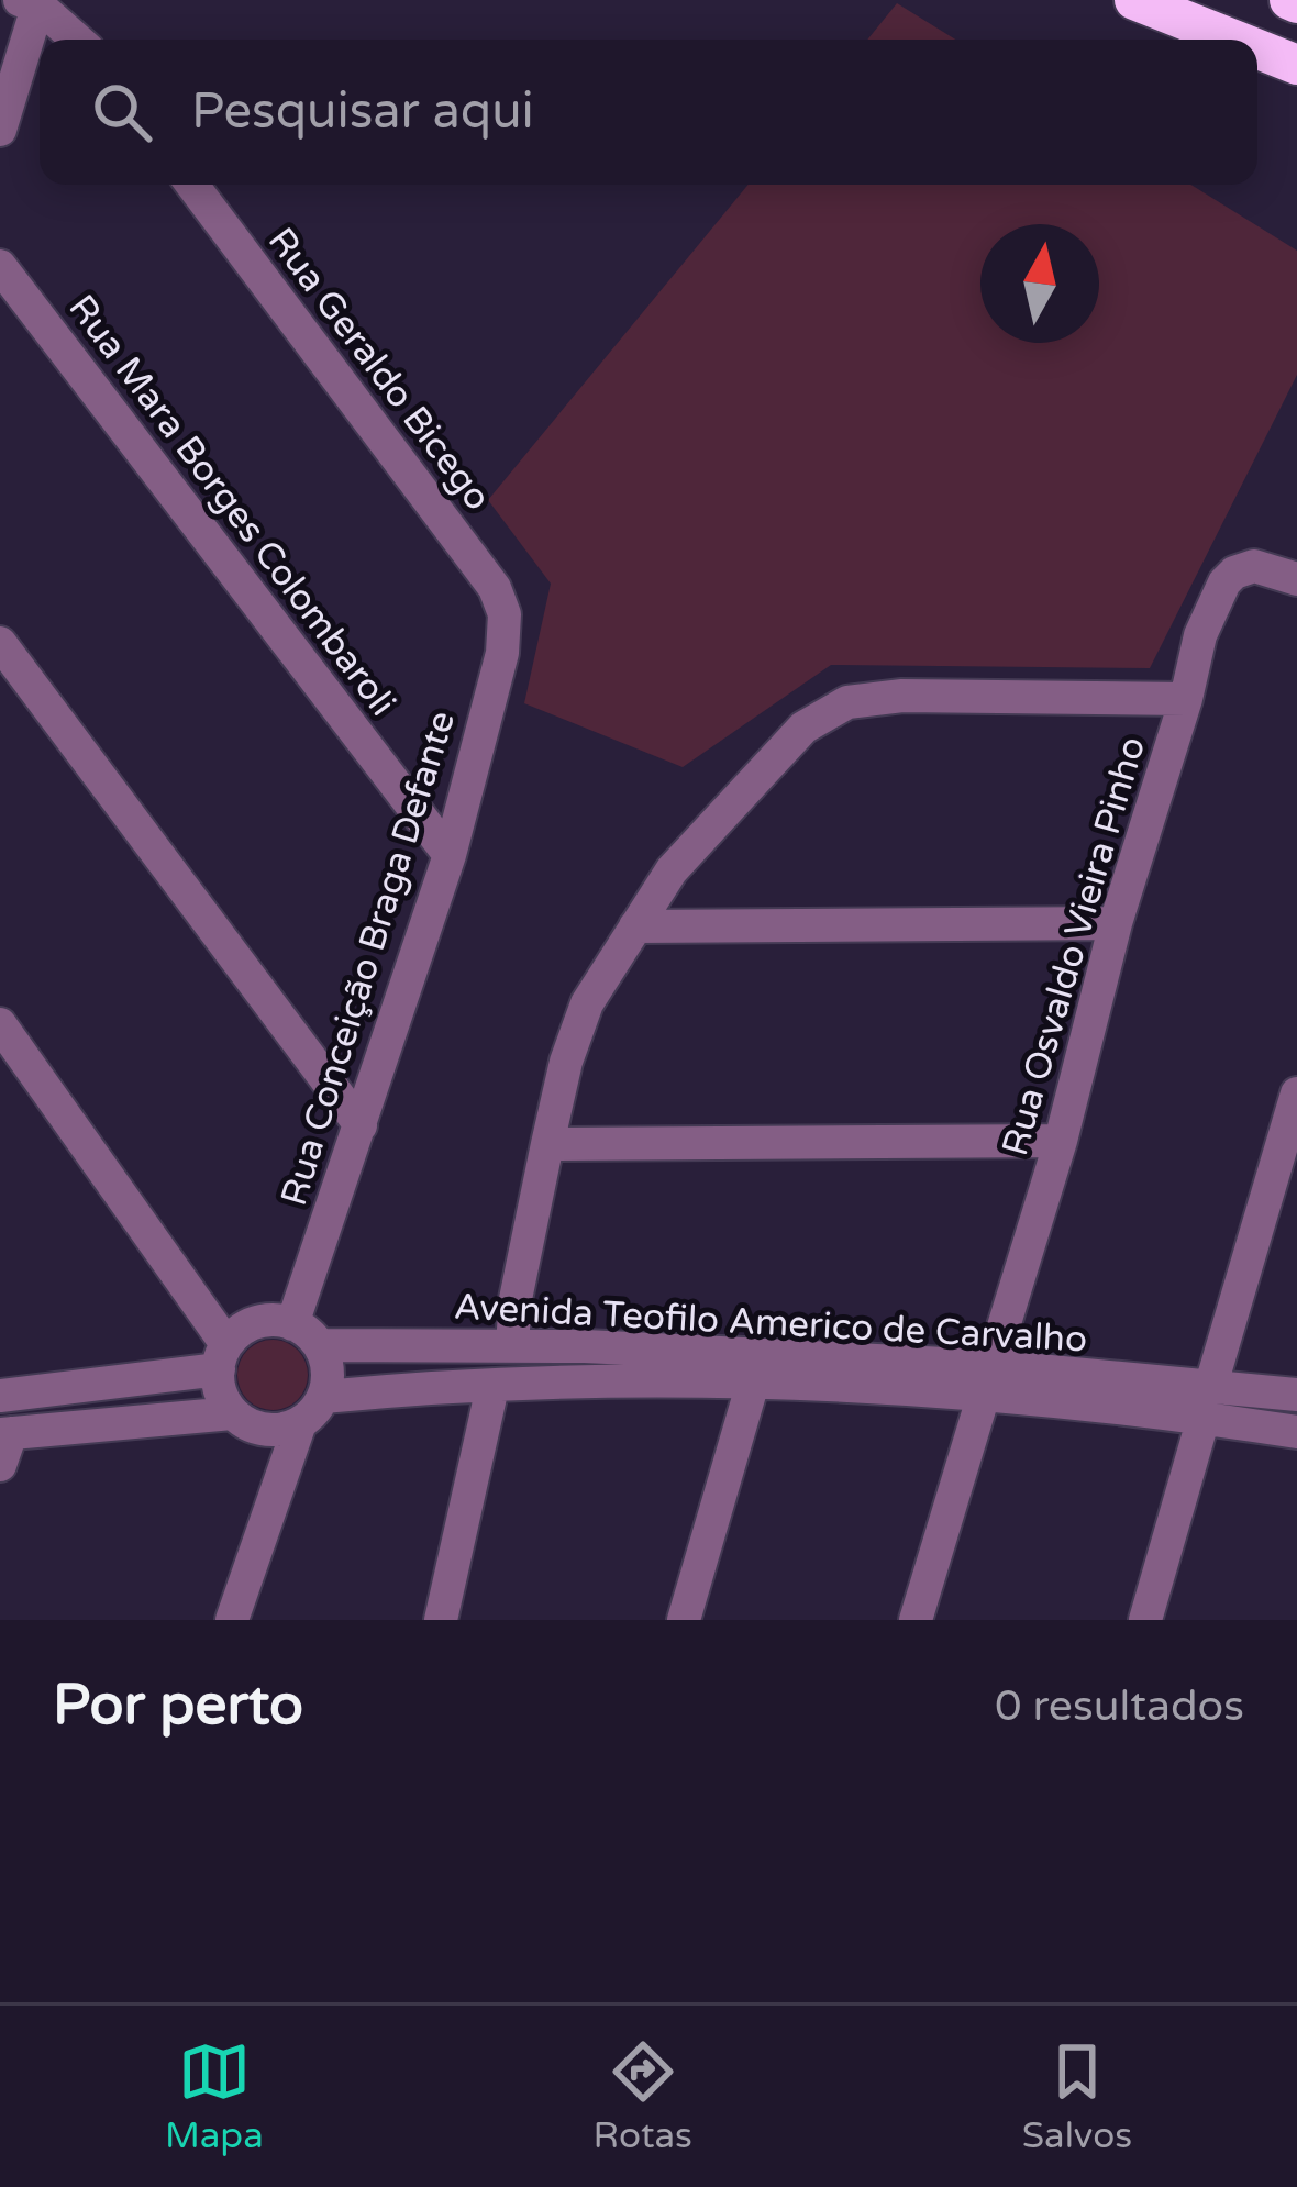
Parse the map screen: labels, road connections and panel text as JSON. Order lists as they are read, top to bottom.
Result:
{
  "streets": {
    "street": [
      "Rua Geraldo Bicego",
      "Rua Mara Borges Colombaroli",
      "Rua Osvaldo Vieira Pinho",
      "Rua Conceição Braga Defante",
      "Avenida Teofilo Americo de Carvalho"
    ]
  },
  "crossings": [
    ["Rua Geraldo Bicego", "Rua Conceição Braga Defante"],
    ["Rua Mara Borges Colombaroli", "Rua Conceição Braga Defante"],
    ["Rua Osvaldo Vieira Pinho", "Avenida Teofilo Americo de Carvalho"],
    ["Rua Conceição Braga Defante", "Avenida Teofilo Americo de Carvalho"]
  ],
  "north": "top",
  "page": {
    "search": "Pesquisar aqui",
    "heading": ["Por perto", "0 resultados"],
    "nav": ["Mapa", "Rotas", "Salvos"]
  }
}
